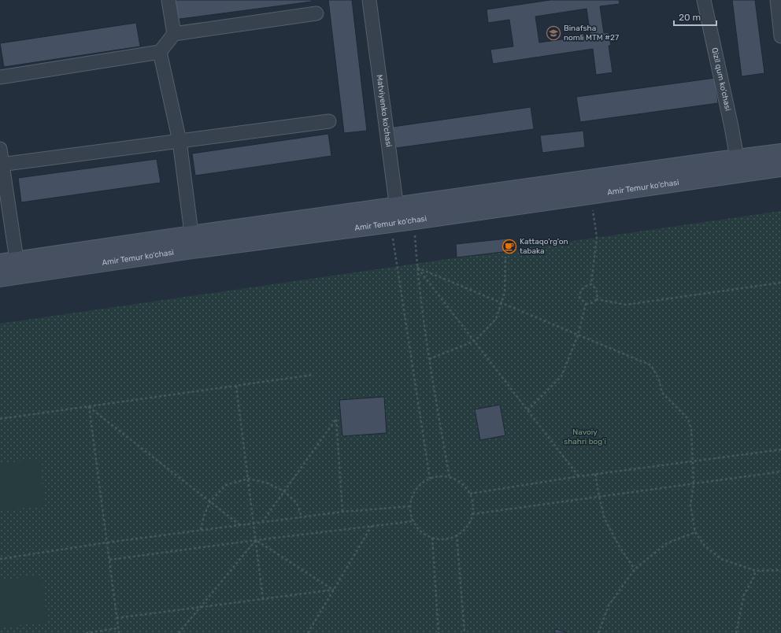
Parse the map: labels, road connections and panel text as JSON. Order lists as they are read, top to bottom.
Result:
{
  "streets": {
    "main road": ["Amir Temur ko‘chasi"],
    "street": ["Qizil qum ko'chasi", "Matviyenko ko'chasi"]
  },
  "crossings": [
    ["Qizil qum ko'chasi", "Amir Temur ko‘chasi"],
    ["Matviyenko ko'chasi", "Amir Temur ko‘chasi"]
  ],
  "parks": ["Navoiy shahri bog'i"],
  "places": {
    "school or university": ["Binafsha nomli MTM #27"],
    "cafe": ["Kattaqo'rg'on tabaka"]
  },
  "scale_bar": "20 m"
}
